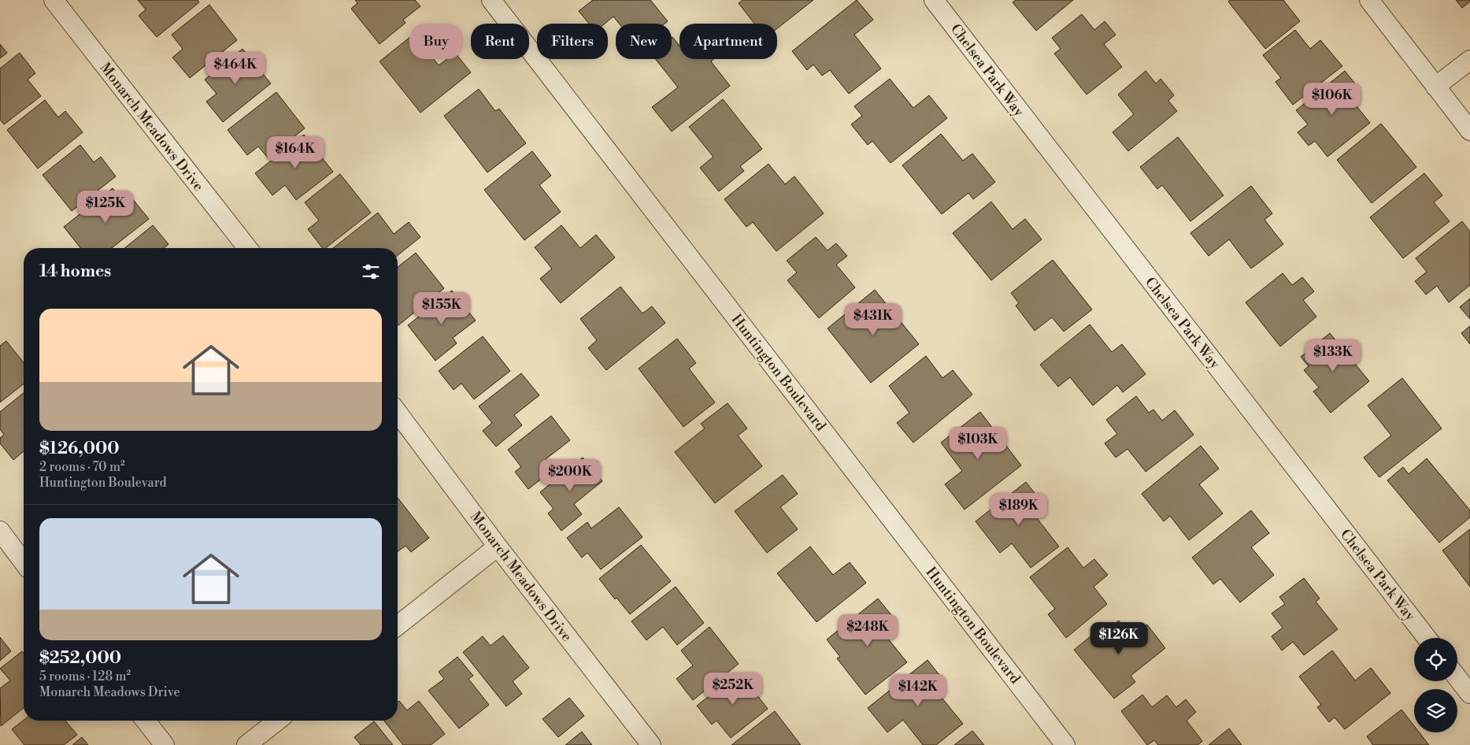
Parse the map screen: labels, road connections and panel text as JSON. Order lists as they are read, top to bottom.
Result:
{
  "streets": {
    "street": ["Chelsea Park Way", "Monarch Meadows Drive", "Huntington Boulevard"]
  },
  "page": {
    "chip": [
      "Buy",
      "Rent",
      "Filters",
      "New",
      "Apartment"
    ],
    "price": [
      "$464K",
      "$106K",
      "$164K",
      "$125K",
      "$155K",
      "$431K",
      "$133K",
      "$103K",
      "$200K",
      "$189K",
      "$248K",
      "$126K",
      "$252K",
      "$142K"
    ],
    "heading": "14 homes",
    "list": [
      {
        "name": "$126,000",
        "note": "2 rooms · 70 m² · Huntington Boulevard"
      },
      {
        "name": "$252,000",
        "note": "5 rooms · 128 m² · Monarch Meadows Drive"
      }
    ]
  }
}
